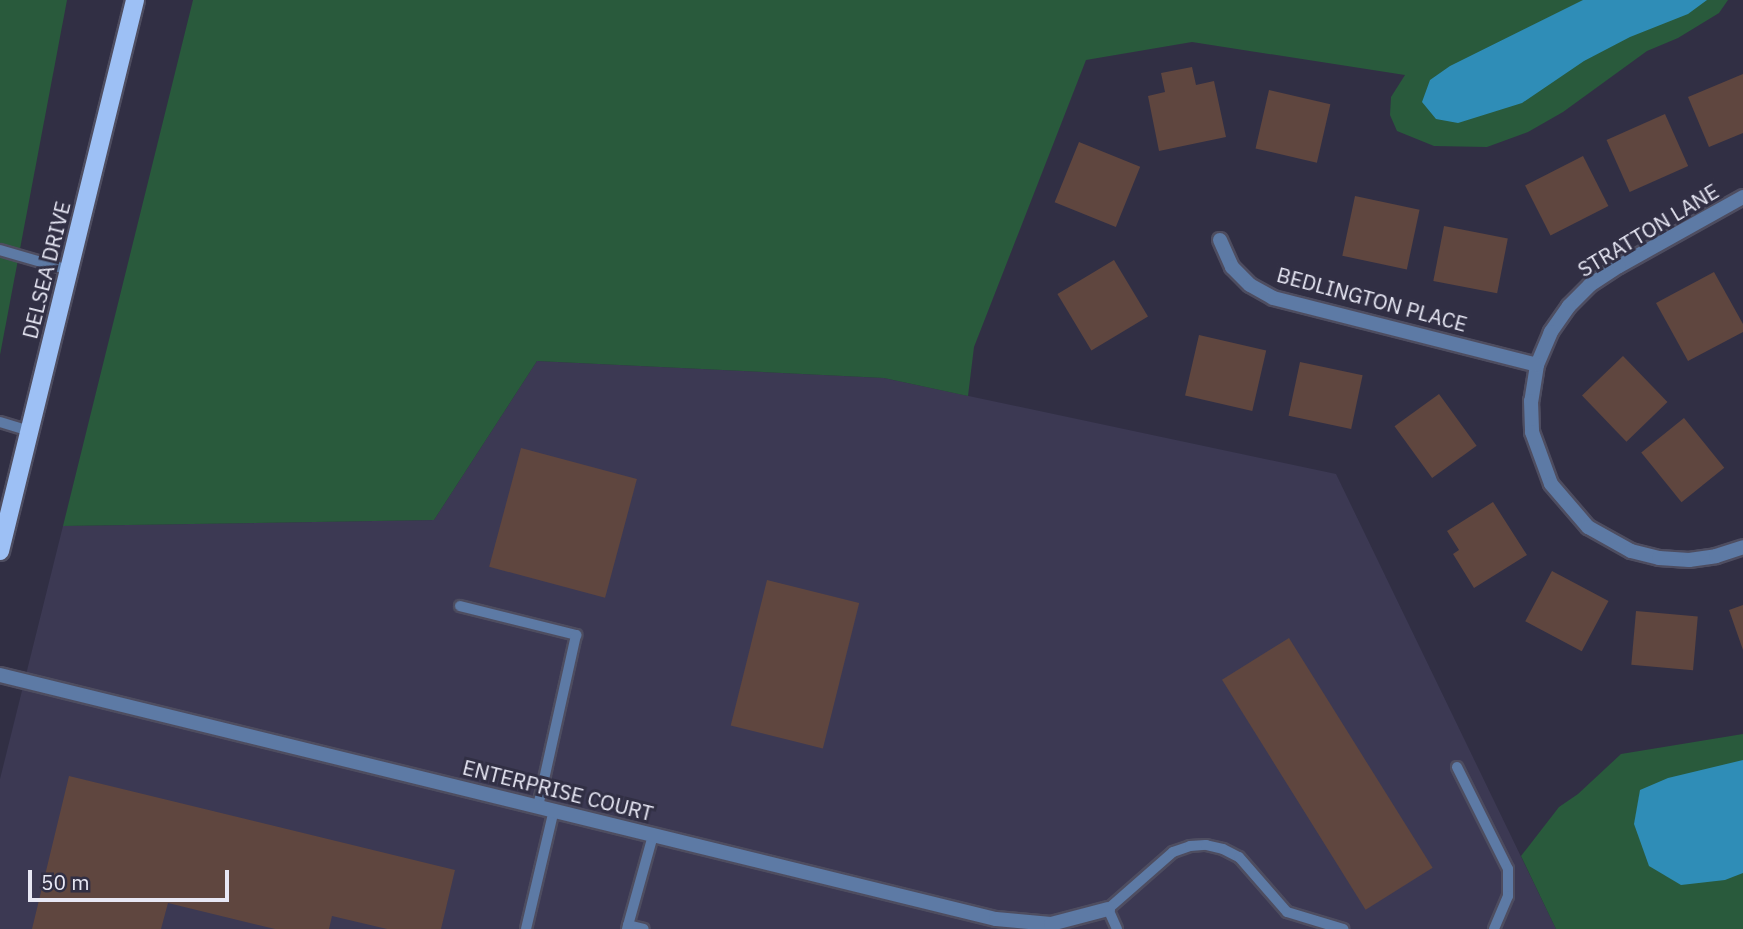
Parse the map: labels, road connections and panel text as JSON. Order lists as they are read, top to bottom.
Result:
{
  "streets": {
    "main road": ["DELSEA DRIVE"],
    "street": ["STRATTON LANE", "BEDLINGTON PLACE", "ENTERPRISE COURT"]
  },
  "crossings": [
    ["STRATTON LANE", "BEDLINGTON PLACE"]
  ],
  "scale_bar": "50 m"
}
